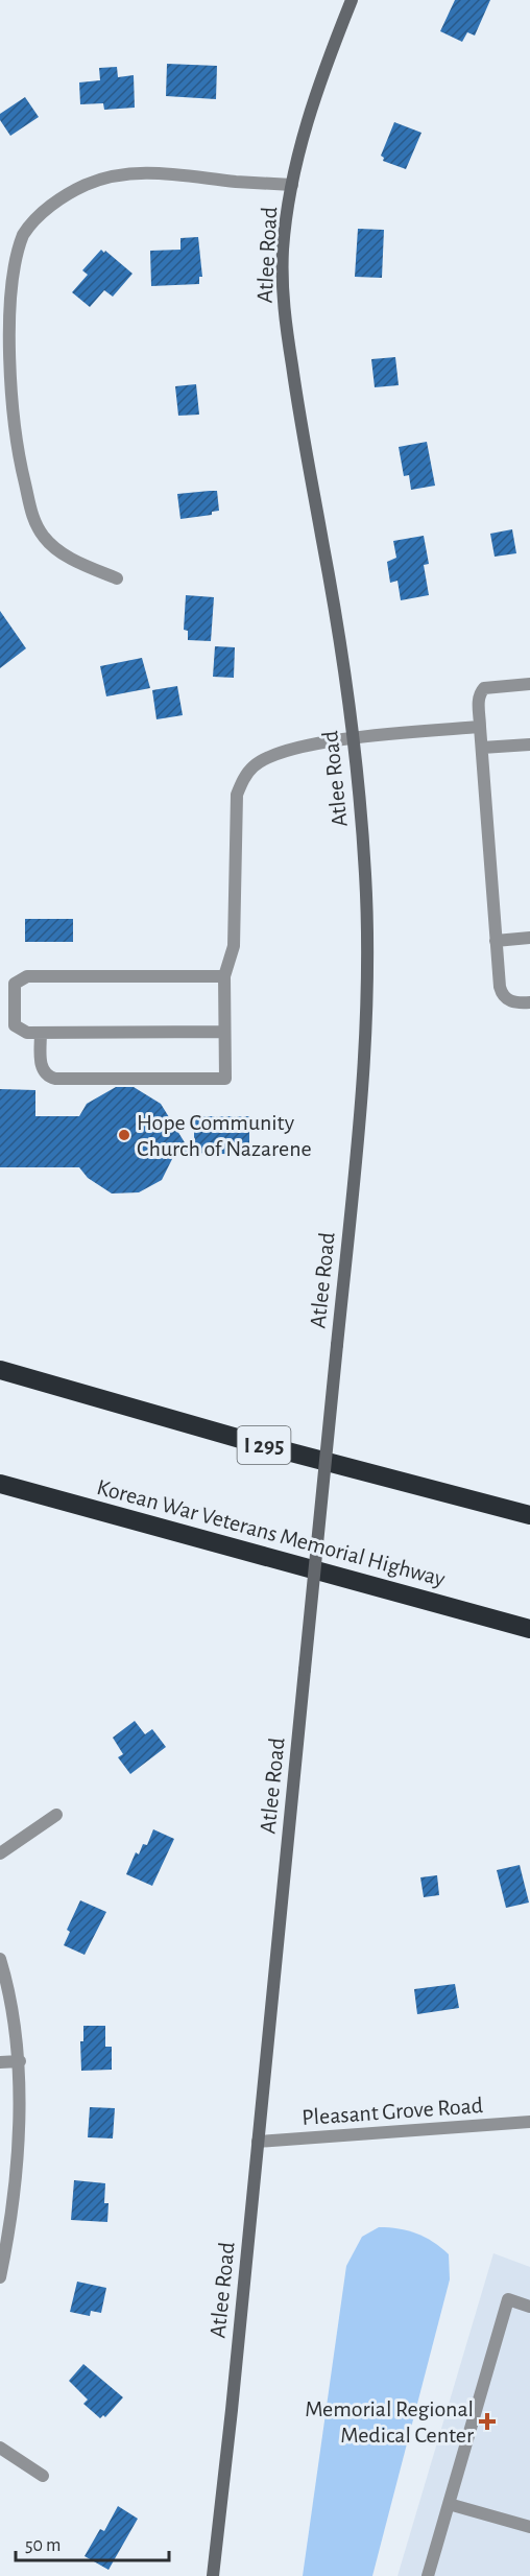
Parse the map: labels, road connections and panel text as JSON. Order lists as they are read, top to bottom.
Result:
{
  "streets": {
    "highway": ["I 295", "Korean War Veterans Memorial Highway"],
    "main road": ["Atlee Road"],
    "street": ["Pleasant Grove Road"]
  },
  "crossings": [
    ["Atlee Road", "Pleasant Grove Road"]
  ],
  "places": {
    "other": ["Hope Community Church of Nazarene"],
    "health": ["Memorial Regional Medical Center"]
  },
  "scale_bar": "50 m"
}
